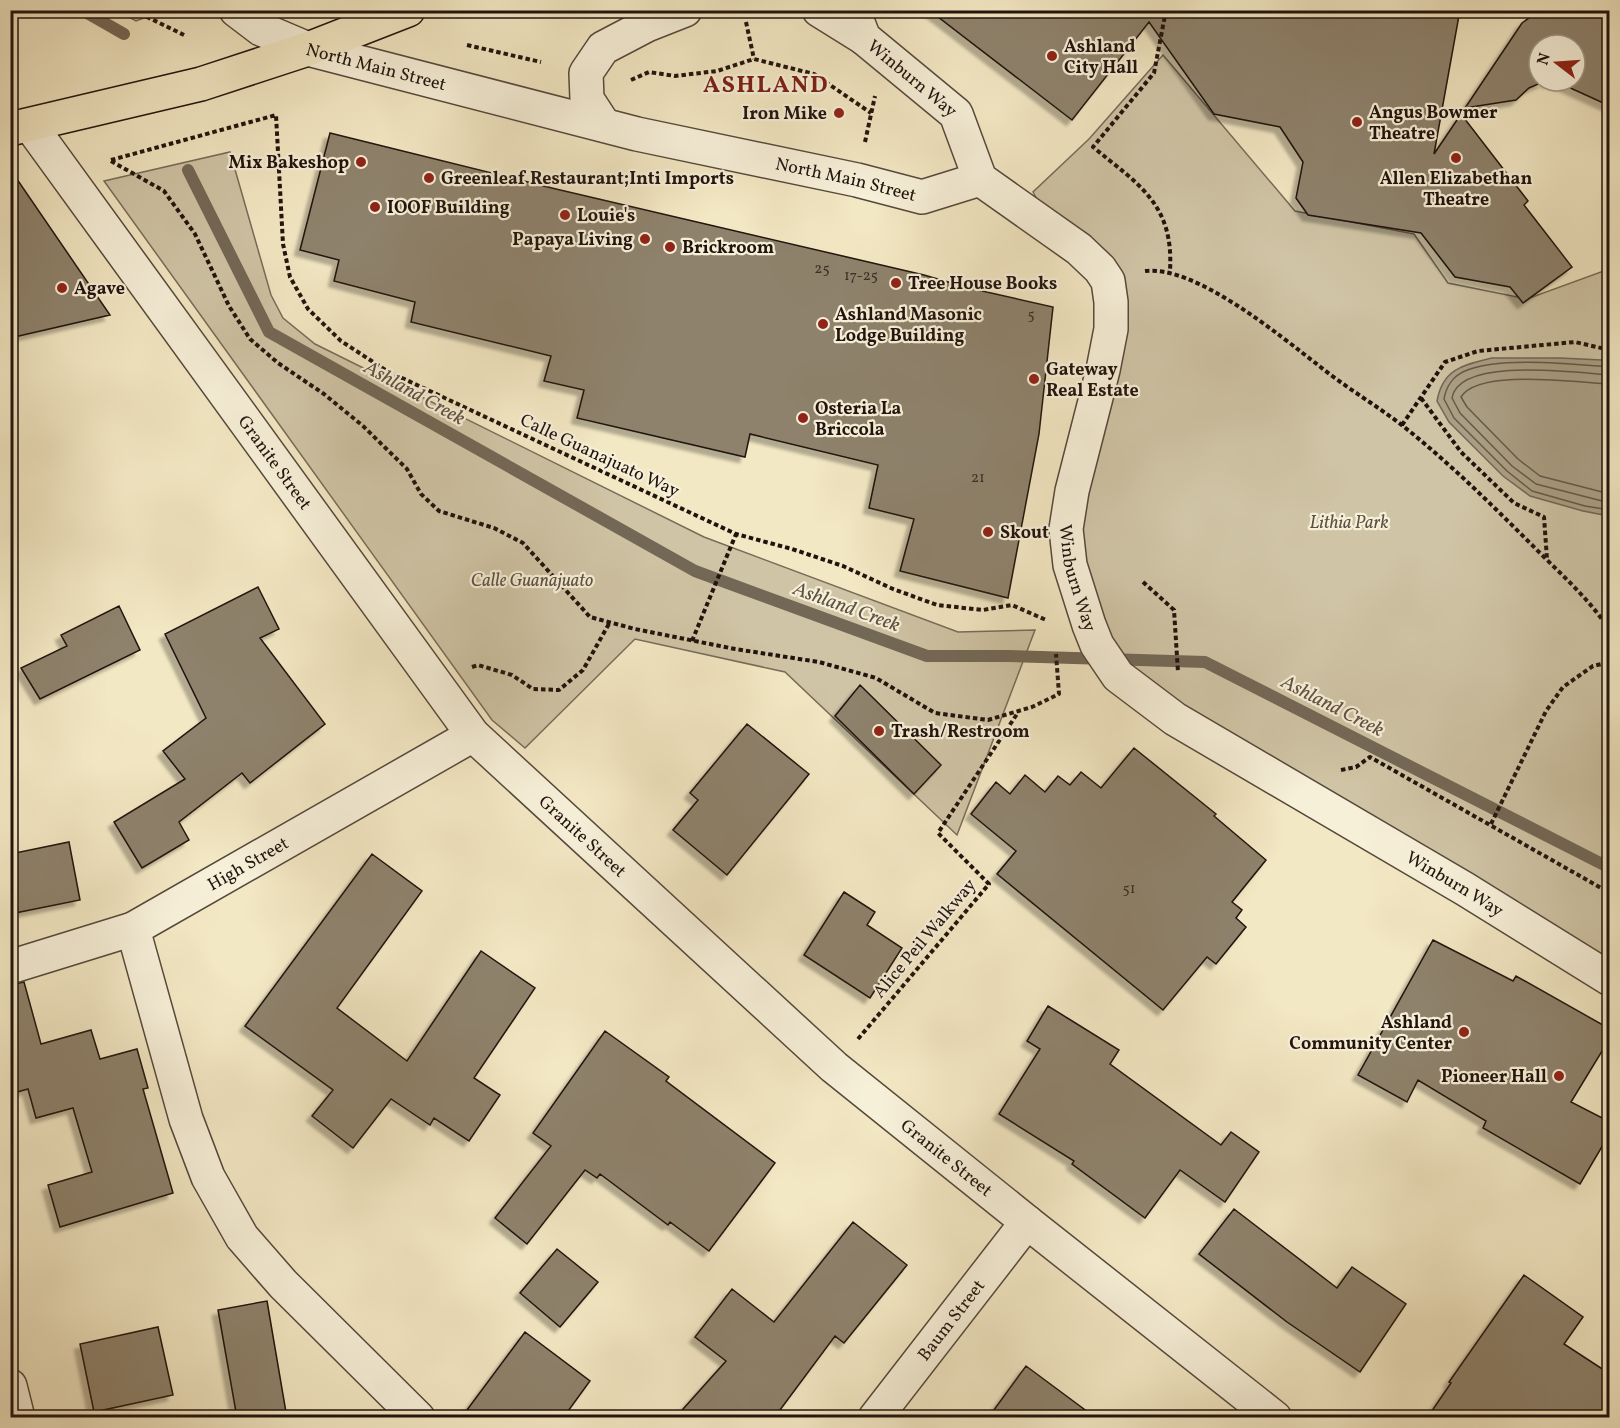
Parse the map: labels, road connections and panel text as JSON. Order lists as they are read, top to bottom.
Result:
{
  "streets": {
    "main road": ["North Main Street"],
    "street": [
      "Winburn Way",
      "Granite Street",
      "High Street",
      "Baum Street"
    ],
    "path": ["Calle Guanajuato Way", "Alice Peil Walkway"]
  },
  "crossings": [
    ["North Main Street", "Winburn Way"],
    ["North Main Street", "Granite Street"],
    ["Winburn Way", "Calle Guanajuato Way"],
    ["Granite Street", "High Street"],
    ["Granite Street", "Alice Peil Walkway"],
    ["Granite Street", "Baum Street"]
  ],
  "districts": ["ASHLAND"],
  "water": ["Ashland Creek"],
  "parks": ["Lithia Park", "Calle Guanajuato"],
  "places": [
    "Ashland City Hall",
    "Iron Mike",
    "Angus Bowmer Theatre",
    "Allen Elizabethan Theatre",
    "Mix Bakeshop",
    "Greenleaf Restaurant;Inti Imports",
    "IOOF Building",
    "Louie's",
    "Papaya Living",
    "Brickroom",
    "Tree House Books",
    "Agave",
    "Ashland Masonic Lodge Building",
    "Gateway Real Estate",
    "Osteria La Briccola",
    "Skout",
    "Trash/Restroom",
    "Ashland Community Center",
    "Pioneer Hall"
  ],
  "house_numbers": [
    "25",
    "17-25",
    "5",
    "21",
    "51"
  ],
  "north": "left"
}
